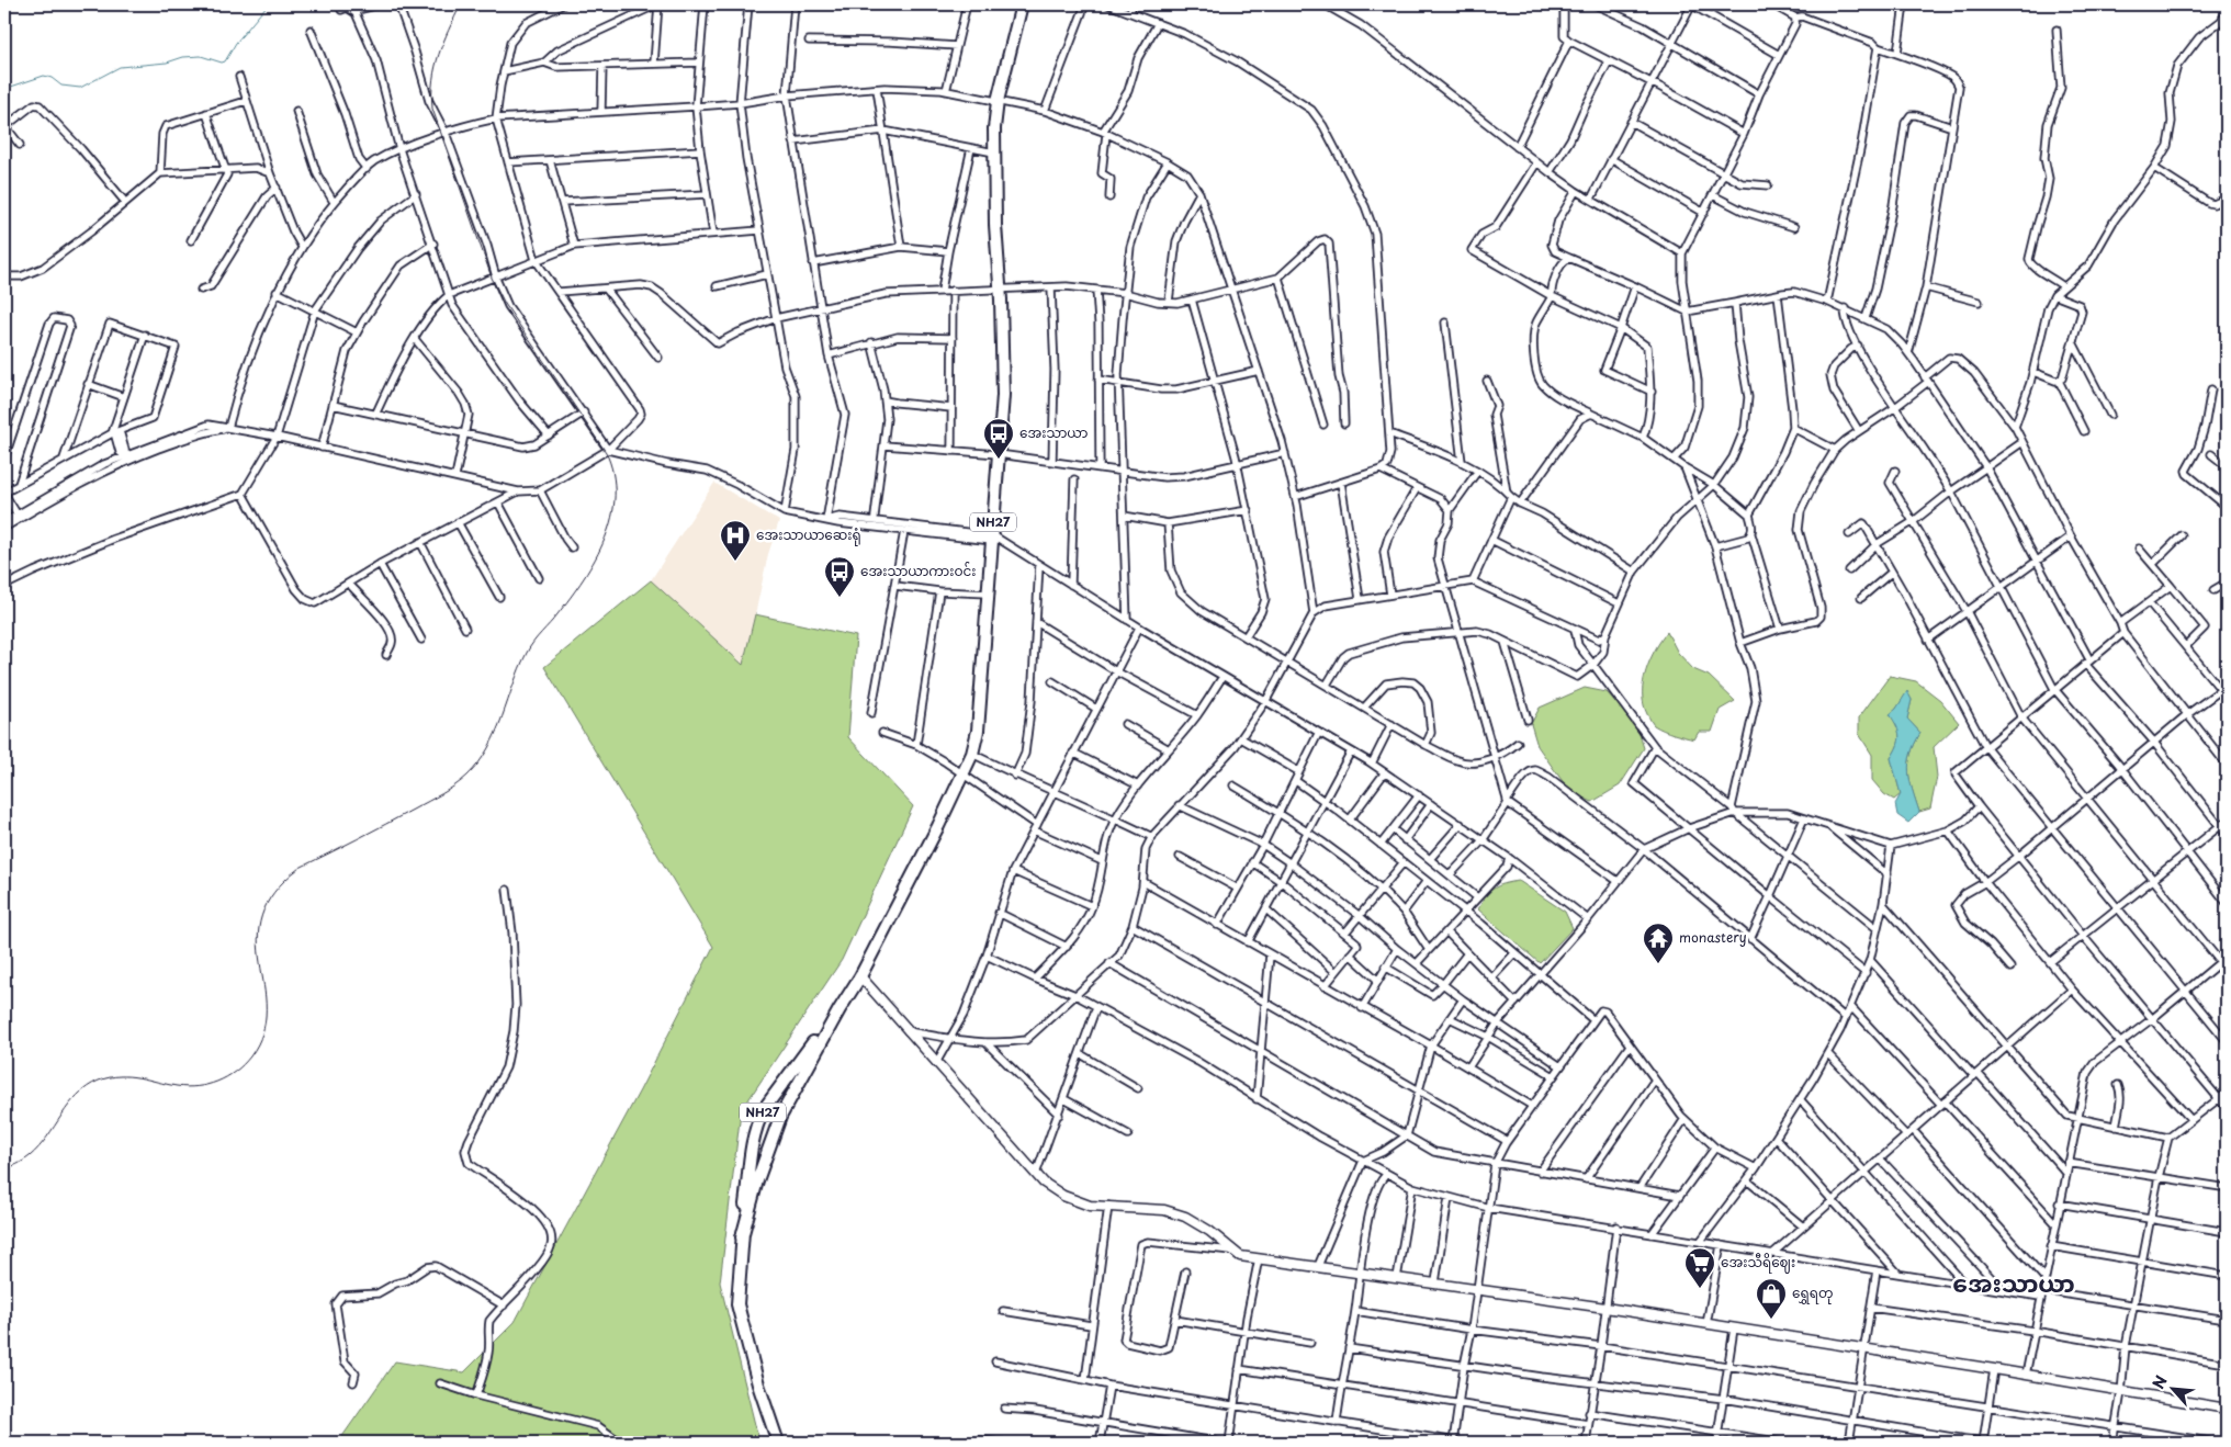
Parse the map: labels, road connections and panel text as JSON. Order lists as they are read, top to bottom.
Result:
{
  "streets": {
    "highway": ["NH27"]
  },
  "districts": ["အေးသာယာ"],
  "places": {
    "bus stop": ["အေးသာယာ", "အေးသာယာကားဝင်း"],
    "hospital": ["အေးသာယာဆေးရုံ"],
    "temple": ["monastery"],
    "supermarket": ["အေးသီရိဈေး"],
    "shop": ["ရွှေရတု"]
  },
  "north": "top left"
}
